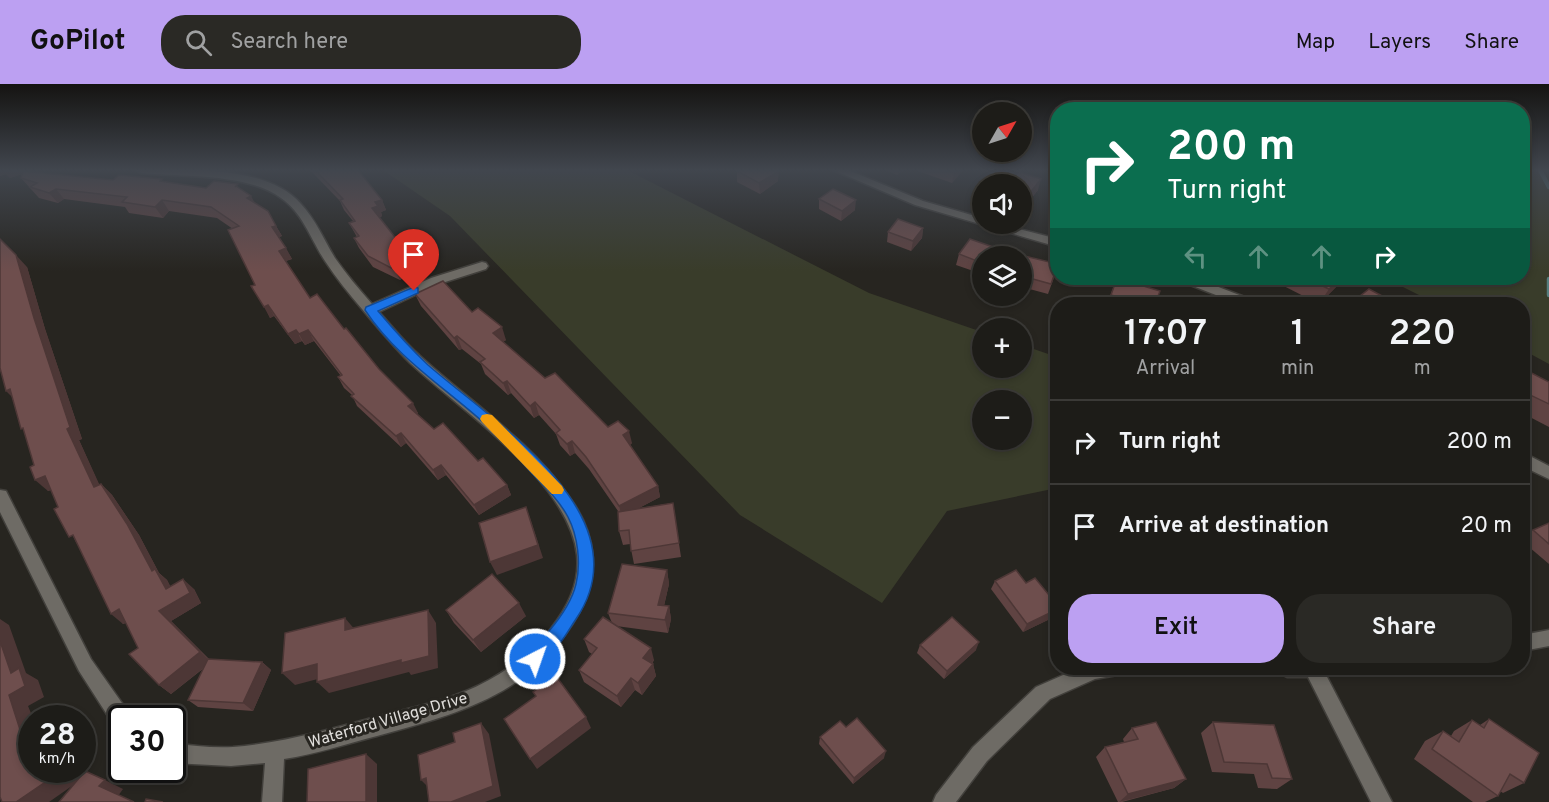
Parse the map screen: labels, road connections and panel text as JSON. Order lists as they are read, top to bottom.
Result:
{
  "streets": {
    "street": ["Waterford Village Drive"]
  },
  "north": "top right",
  "page": {
    "header": "GoPilot",
    "search": "Search here",
    "nav": ["Map", "Layers", "Share"],
    "map_buttons": ["+", "−"],
    "turn": ["200 m", "Turn right"],
    "eta": [
      "17:07",
      "Arrival",
      "1",
      "min",
      "220",
      "m"
    ],
    "list": [
      {
        "name": "Turn right",
        "value": "200 m"
      },
      {
        "name": "Arrive at destination",
        "value": "20 m"
      }
    ],
    "buttons": ["Exit", "Share"],
    "speed": "28 km/h",
    "limit": "30"
  }
}
